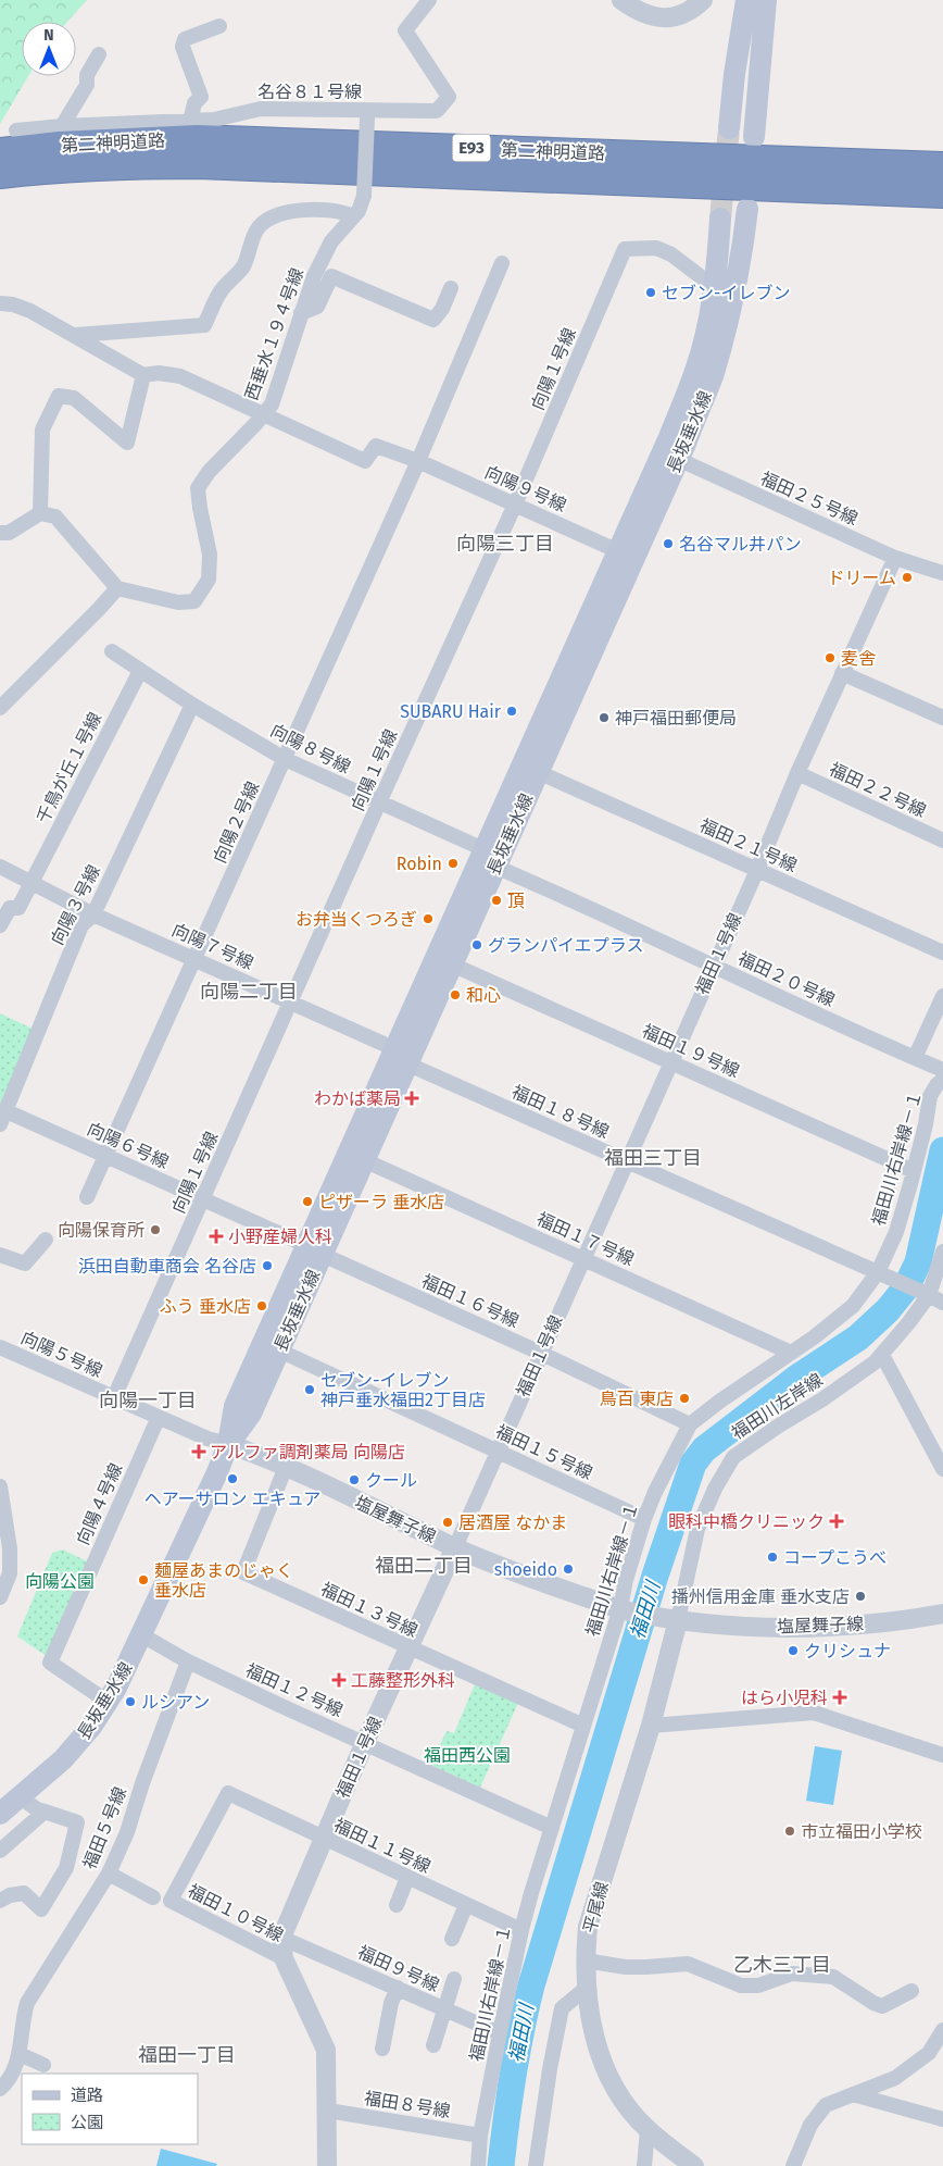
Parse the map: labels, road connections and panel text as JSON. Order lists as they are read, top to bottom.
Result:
{
  "streets": {
    "highway": ["第二神明道路", "E93"],
    "main road": ["長坂垂水線"],
    "street": [
      "名谷８１号線",
      "西垂水１９４号線",
      "向陽１号線",
      "向陽９号線",
      "福田２５号線",
      "向陽８号線",
      "千鳥が丘１号線",
      "福田２２号線",
      "向陽２号線",
      "福田２１号線",
      "向陽３号線",
      "向陽７号線",
      "福田１号線",
      "福田２０号線",
      "福田１９号線",
      "福田１８号線",
      "向陽６号線",
      "福田川右岸線－１",
      "福田１７号線",
      "福田１６号線",
      "向陽５号線",
      "福田川左岸線",
      "福田１５号線",
      "向陽４号線",
      "塩屋舞子線",
      "福田１３号線",
      "福田１２号線",
      "福田５号線",
      "福田１１号線",
      "平尾線",
      "福田１０号線",
      "福田９号線",
      "福田８号線"
    ]
  },
  "crossings": [
    ["名谷８１号線", "第二神明道路"],
    ["名谷８１号線", "西垂水１９４号線"],
    ["西垂水１９４号線", "向陽９号線"],
    ["向陽１号線", "長坂垂水線"],
    ["向陽１号線", "向陽９号線"],
    ["向陽１号線", "向陽８号線"],
    ["向陽１号線", "向陽７号線"],
    ["向陽１号線", "向陽６号線"],
    ["向陽１号線", "向陽５号線"],
    ["長坂垂水線", "向陽９号線"],
    ["長坂垂水線", "福田２５号線"],
    ["長坂垂水線", "向陽８号線"],
    ["長坂垂水線", "福田２１号線"],
    ["長坂垂水線", "向陽７号線"],
    ["長坂垂水線", "福田２０号線"],
    ["長坂垂水線", "福田１９号線"],
    ["長坂垂水線", "福田１８号線"],
    ["長坂垂水線", "向陽６号線"],
    ["長坂垂水線", "福田１７号線"],
    ["長坂垂水線", "福田１６号線"],
    ["長坂垂水線", "向陽５号線"],
    ["長坂垂水線", "福田１５号線"],
    ["長坂垂水線", "向陽４号線"],
    ["長坂垂水線", "塩屋舞子線"],
    ["長坂垂水線", "福田１２号線"],
    ["向陽９号線", "向陽２号線"],
    ["福田２５号線", "福田１号線"],
    ["向陽８号線", "千鳥が丘１号線"],
    ["向陽８号線", "向陽２号線"],
    ["向陽８号線", "向陽３号線"],
    ["向陽８号線", "福田２０号線"],
    ["千鳥が丘１号線", "向陽７号線"],
    ["福田２２号線", "福田１号線"],
    ["向陽２号線", "向陽７号線"],
    ["向陽２号線", "向陽６号線"],
    ["福田２１号線", "福田１号線"],
    ["向陽３号線", "向陽７号線"],
    ["向陽３号線", "向陽６号線"],
    ["向陽７号線", "福田１８号線"],
    ["福田１号線", "福田２０号線"],
    ["福田１号線", "福田１９号線"],
    ["福田１号線", "福田１８号線"],
    ["福田１号線", "福田１７号線"],
    ["福田１号線", "福田１６号線"],
    ["福田１号線", "福田１５号線"],
    ["福田１号線", "塩屋舞子線"],
    ["福田１号線", "福田１３号線"],
    ["福田１号線", "福田１２号線"],
    ["福田１号線", "福田１１号線"],
    ["福田１号線", "福田１０号線"],
    ["福田１号線", "福田９号線"],
    ["福田１号線", "福田８号線"],
    ["福田１９号線", "福田川右岸線－１"],
    ["福田１８号線", "福田川右岸線－１"],
    ["福田１８号線", "福田川左岸線"],
    ["向陽６号線", "福田１６号線"],
    ["福田川右岸線－１", "福田１７号線"],
    ["福田川右岸線－１", "福田１６号線"],
    ["福田川右岸線－１", "福田１５号線"],
    ["福田川右岸線－１", "塩屋舞子線"],
    ["福田川右岸線－１", "福田１３号線"],
    ["福田川右岸線－１", "福田１２号線"],
    ["福田川右岸線－１", "福田１１号線"],
    ["福田川右岸線－１", "福田９号線"],
    ["福田川右岸線－１", "福田８号線"],
    ["向陽５号線", "向陽４号線"],
    ["向陽５号線", "塩屋舞子線"],
    ["福田川左岸線", "塩屋舞子線"],
    ["福田川左岸線", "平尾線"],
    ["塩屋舞子線", "福田１３号線"],
    ["塩屋舞子線", "平尾線"],
    ["福田１２号線", "福田５号線"],
    ["福田１１号線", "福田１０号線"]
  ],
  "districts": [
    "向陽三丁目",
    "向陽二丁目",
    "福田三丁目",
    "向陽一丁目",
    "福田二丁目",
    "乙木三丁目",
    "福田一丁目"
  ],
  "water": ["福田川"],
  "parks": ["向陽公園", "福田西公園"],
  "places": {
    "other": [
      "セブン-イレブン",
      "名谷マル井パン",
      "ドリーム",
      "麦舎",
      "SUBARU Hair",
      "神戸福田郵便局",
      "Robin",
      "頂",
      "お弁当くつろぎ",
      "グランパイエプラス",
      "和心",
      "ピザーラ 垂水店",
      "向陽保育所",
      "浜田自動車商会 名谷店",
      "ふう 垂水店",
      "セブン-イレブン 神戸垂水福田2丁目店",
      "鳥百 東店",
      "ヘアーサロン エキュア",
      "クール",
      "居酒屋 なかま",
      "コープこうべ",
      "shoeido",
      "麺屋あまのじゃく 垂水店",
      "播州信用金庫 垂水支店",
      "クリシュナ",
      "ルシアン",
      "市立福田小学校"
    ],
    "health": [
      "わかば薬局",
      "小野産婦人科",
      "アルファ調剤薬局 向陽店",
      "眼科中橋クリニック",
      "工藤整形外科",
      "はら小児科"
    ]
  },
  "legend": ["道路", "公園"],
  "north": "top"
}
